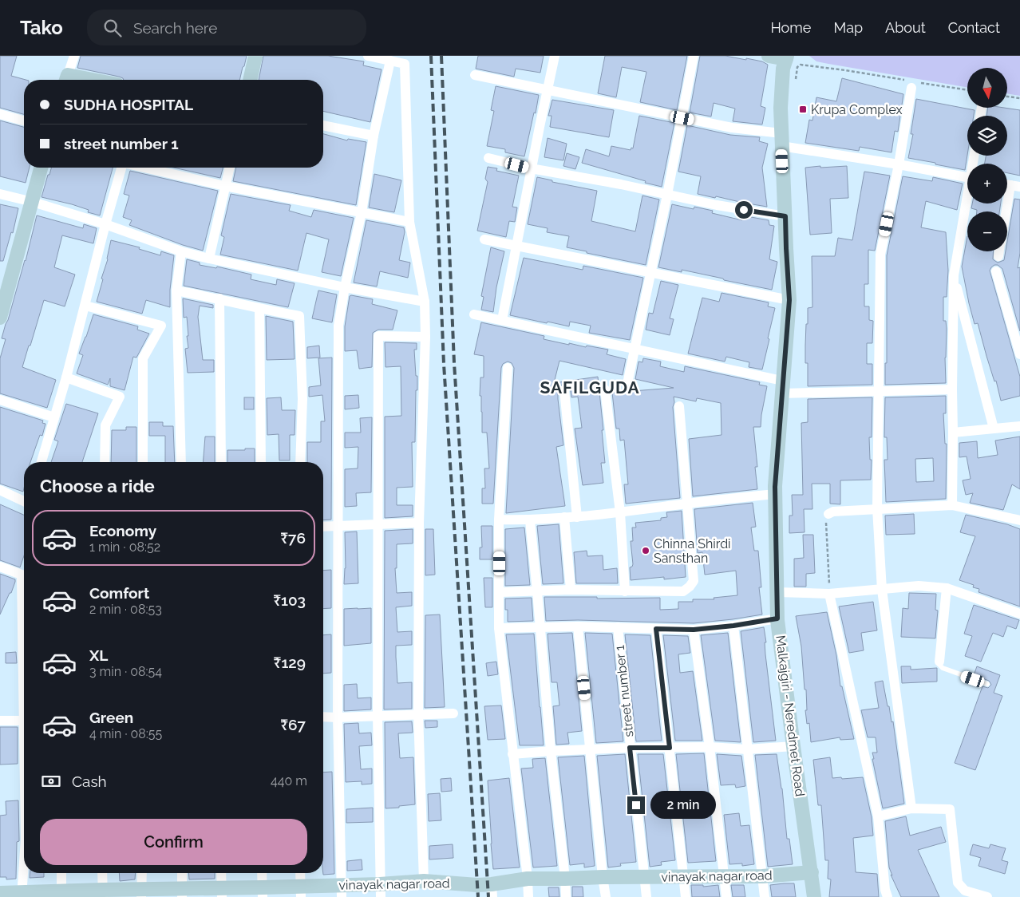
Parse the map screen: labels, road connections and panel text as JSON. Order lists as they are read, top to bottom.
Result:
{
  "streets": {
    "street": ["street number 1", "Malkajgiri - Neredmet Road", "vinayak nagar road"]
  },
  "crossings": [
    ["street number 1", "vinayak nagar road"],
    ["Malkajgiri - Neredmet Road", "vinayak nagar road"]
  ],
  "districts": ["SAFILGUDA"],
  "places": {
    "transit": ["Krupa Complex"],
    "other": ["Chinna Shirdi Sansthan"]
  },
  "north": "bottom",
  "page": {
    "header": "Tako",
    "search": "Search here",
    "nav": [
      "Home",
      "Map",
      "About",
      "Contact"
    ],
    "map_buttons": ["+", "−"],
    "banner": ["SUDHA HOSPITAL", "street number 1"],
    "heading": "Choose a ride",
    "list": [
      {
        "name": "Economy",
        "note": "1 min · 08:52",
        "value": "₹76"
      },
      {
        "name": "Comfort",
        "note": "2 min · 08:53",
        "value": "₹103"
      },
      {
        "name": "XL",
        "note": "3 min · 08:54",
        "value": "₹129"
      },
      {
        "name": "Green",
        "note": "4 min · 08:55",
        "value": "₹67"
      }
    ],
    "pay": ["Cash", "440 m"],
    "bubble": "2 min",
    "buttons": "Confirm"
  }
}
